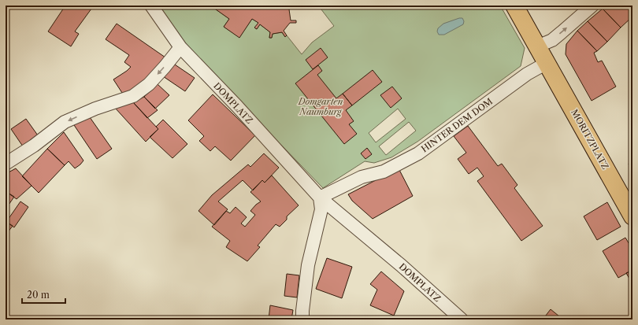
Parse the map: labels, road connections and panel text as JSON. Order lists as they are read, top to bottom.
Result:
{
  "streets": {
    "main road": ["MORITZPLATZ"],
    "street": ["DOMPLATZ", "HINTER DEM DOM"]
  },
  "crossings": [
    ["DOMPLATZ", "HINTER DEM DOM"],
    ["HINTER DEM DOM", "MORITZPLATZ"]
  ],
  "parks": ["Domgarten Naumburg"],
  "scale_bar": "20 m"
}
